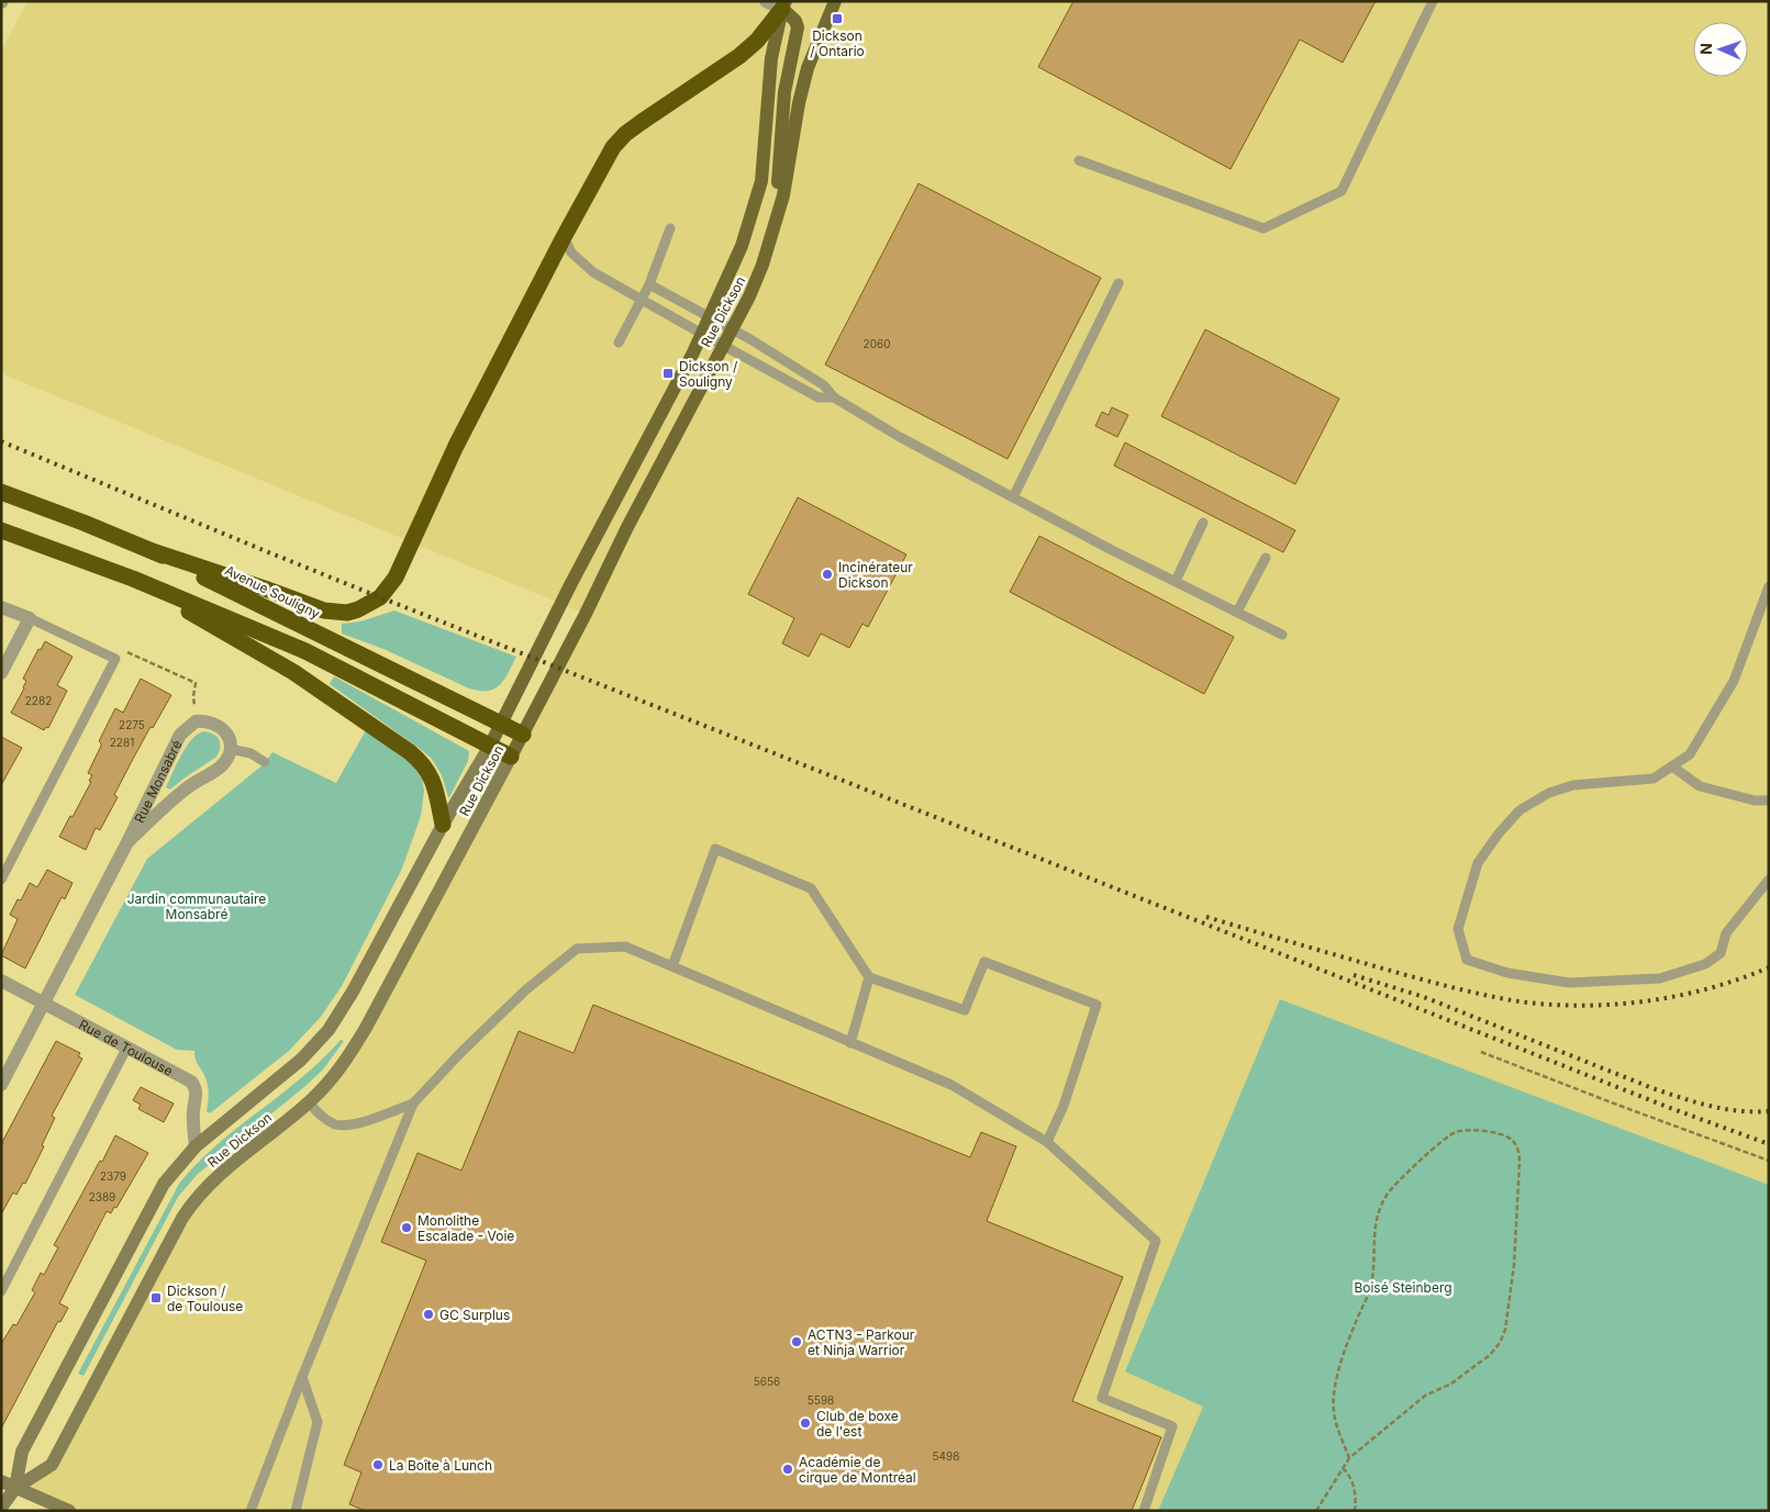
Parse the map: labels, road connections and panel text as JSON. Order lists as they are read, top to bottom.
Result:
{
  "streets": {
    "highway": ["Avenue Souligny"],
    "main road": ["Rue Dickson"],
    "street": ["Rue Monsabré", "Rue de Toulouse"]
  },
  "crossings": [
    ["Rue Dickson", "Avenue Souligny"],
    ["Rue Dickson", "Rue de Toulouse"],
    ["Rue Monsabré", "Rue de Toulouse"]
  ],
  "parks": ["Jardin communautaire Monsabré", "Boisé Steinberg"],
  "places": {
    "transit": ["Dickson / Ontario", "Dickson / Souligny", "Dickson / de Toulouse"],
    "other": [
      "Incinérateur Dickson",
      "Monolithe Escalade - Voie",
      "GC Surplus",
      "ACTN3 - Parkour et Ninja Warrior",
      "Club de boxe de l'est",
      "La Boîte à Lunch",
      "Académie de cirque de Montréal"
    ]
  },
  "house_numbers": [
    "2060",
    "2282",
    "2275",
    "2281",
    "2379",
    "2389",
    "5656",
    "5598",
    "5498"
  ],
  "north": "left"
}
